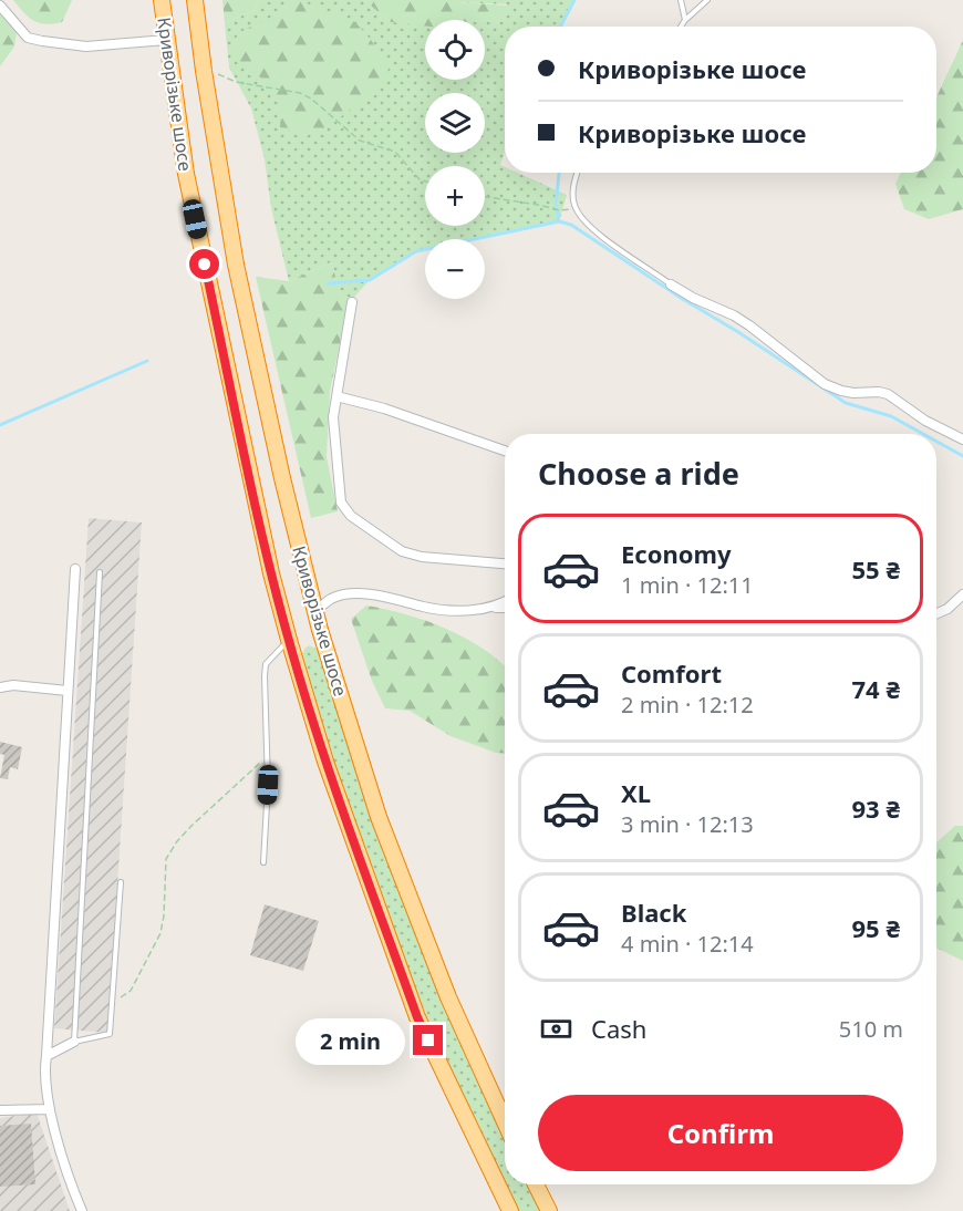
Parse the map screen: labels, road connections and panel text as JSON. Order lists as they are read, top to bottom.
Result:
{
  "streets": {
    "highway": ["Криворізьке шосе"]
  },
  "page": {
    "map_buttons": ["+", "−"],
    "banner": ["Криворізьке шосе", "Криворізьке шосе"],
    "heading": "Choose a ride",
    "list": [
      {
        "name": "Economy",
        "note": "1 min · 12:11",
        "value": "55 ₴"
      },
      {
        "name": "Comfort",
        "note": "2 min · 12:12",
        "value": "74 ₴"
      },
      {
        "name": "XL",
        "note": "3 min · 12:13",
        "value": "93 ₴"
      },
      {
        "name": "Black",
        "note": "4 min · 12:14",
        "value": "95 ₴"
      }
    ],
    "pay": ["Cash", "510 m"],
    "bubble": "2 min",
    "buttons": "Confirm"
  }
}
